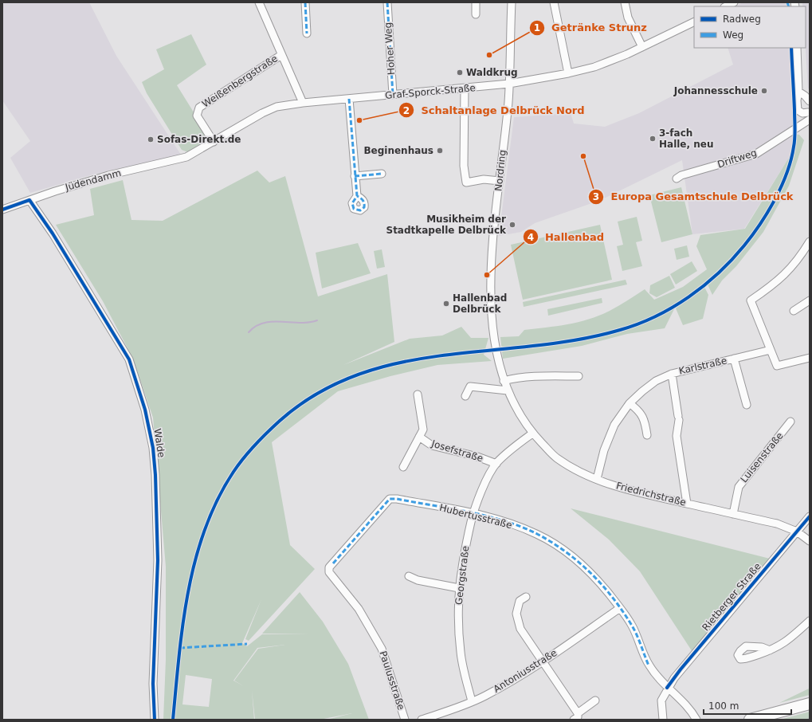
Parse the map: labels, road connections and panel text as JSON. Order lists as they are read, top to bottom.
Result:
{
  "streets": {
    "street": [
      "Hoher Weg",
      "Weißenbergstraße",
      "Graf-Sporck-Straße",
      "Driftweg",
      "Nordring",
      "Jüdendamm",
      "Karlstraße",
      "Walde",
      "Josefstraße",
      "Luisenstraße",
      "Friedrichstraße",
      "Hubertusstraße",
      "Georgstraße",
      "Rietberger Straße",
      "Antoniusstraße",
      "Paulusstraße"
    ]
  },
  "crossings": [
    ["Hoher Weg", "Graf-Sporck-Straße"],
    ["Weißenbergstraße", "Graf-Sporck-Straße"],
    ["Graf-Sporck-Straße", "Nordring"],
    ["Graf-Sporck-Straße", "Jüdendamm"],
    ["Jüdendamm", "Walde"],
    ["Karlstraße", "Friedrichstraße"],
    ["Josefstraße", "Georgstraße"],
    ["Luisenstraße", "Friedrichstraße"],
    ["Friedrichstraße", "Georgstraße"],
    ["Friedrichstraße", "Rietberger Straße"],
    ["Hubertusstraße", "Georgstraße"],
    ["Hubertusstraße", "Rietberger Straße"],
    ["Hubertusstraße", "Antoniusstraße"],
    ["Hubertusstraße", "Paulusstraße"],
    ["Georgstraße", "Antoniusstraße"]
  ],
  "places": [
    "Getränke Strunz",
    "Waldkrug",
    "Johannesschule",
    "Schaltanlage Delbrück Nord",
    "3-fach Halle, neu",
    "Sofas-Direkt.de",
    "Beginenhaus",
    "Europa Gesamtschule Delbrück",
    "Musikheim der Stadtkapelle Delbrück",
    "Hallenbad",
    "Hallenbad Delbrück"
  ],
  "legend": ["Radweg", "Weg"],
  "scale_bar": "100 m"
}
